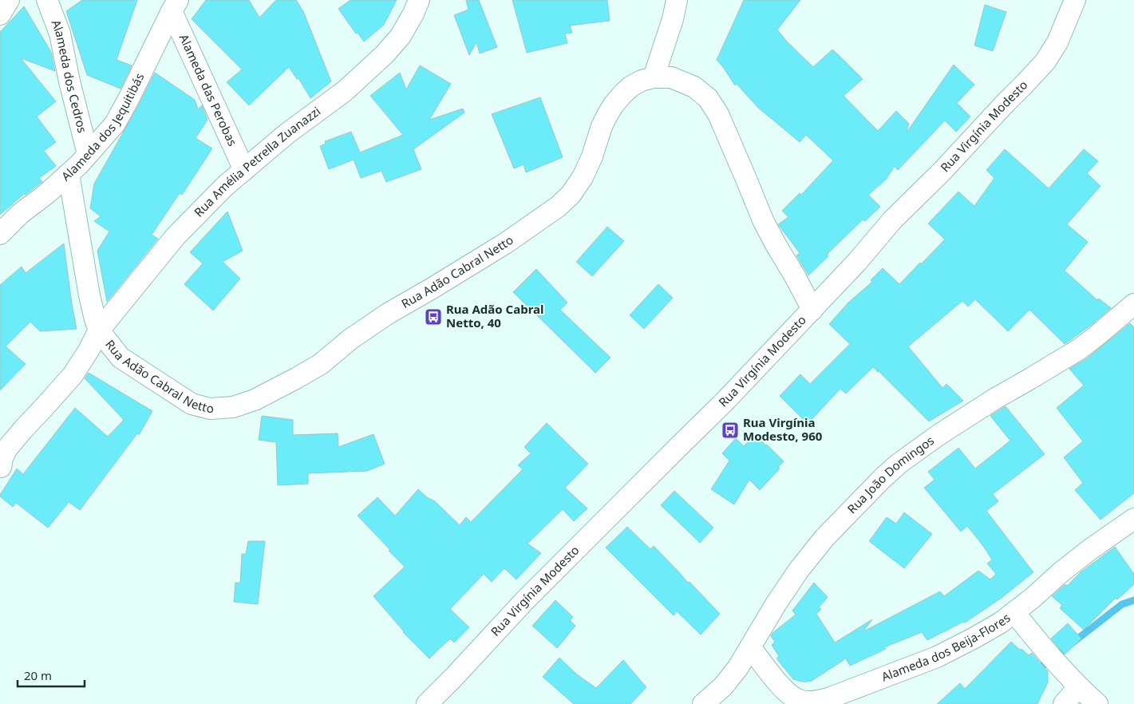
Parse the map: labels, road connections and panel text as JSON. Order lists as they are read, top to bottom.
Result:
{
  "streets": {
    "street": [
      "Alameda dos Cedros",
      "Alameda das Perobas",
      "Alameda dos Jequitibás",
      "Rua Virgínia Modesto",
      "Rua Amélia Petrella Zuanazzi",
      "Rua Adão Cabral Netto",
      "Rua João Domingos",
      "Alameda dos Beija-Flores"
    ]
  },
  "crossings": [
    ["Alameda dos Cedros", "Alameda dos Jequitibás"],
    ["Alameda das Perobas", "Alameda dos Jequitibás"],
    ["Alameda das Perobas", "Rua Amélia Petrella Zuanazzi"],
    ["Alameda dos Jequitibás", "Rua Adão Cabral Netto"],
    ["Rua Virgínia Modesto", "Rua Adão Cabral Netto"],
    ["Rua Amélia Petrella Zuanazzi", "Rua Adão Cabral Netto"],
    ["Rua João Domingos", "Alameda dos Beija-Flores"]
  ],
  "places": {
    "bus stop": ["Rua Adão Cabral Netto, 40", "Rua Virgínia Modesto, 960"]
  },
  "scale_bar": "20 m"
}
